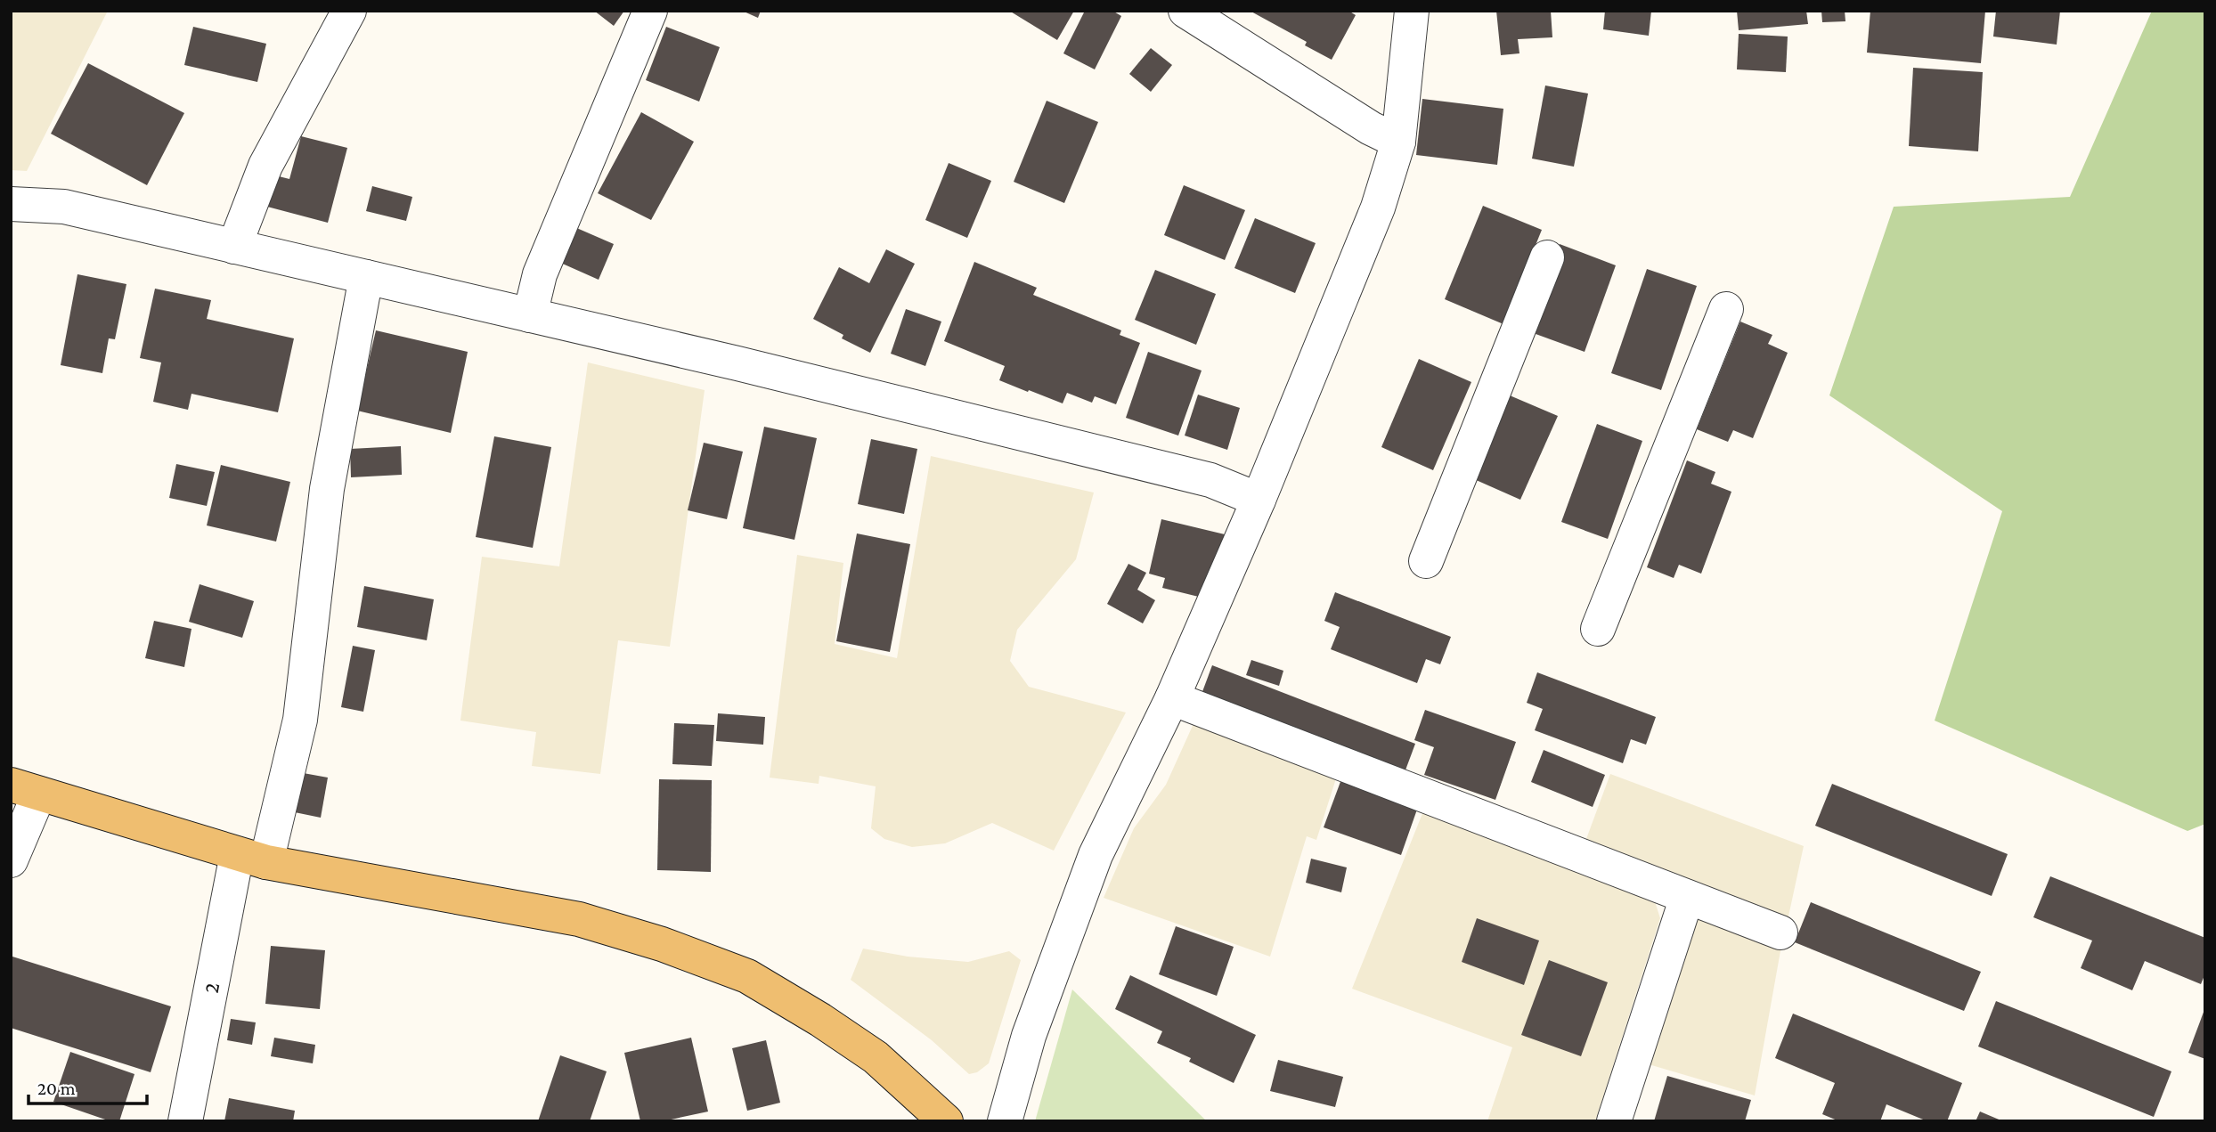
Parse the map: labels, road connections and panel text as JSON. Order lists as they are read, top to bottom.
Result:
{
  "streets": {
    "street": ["2"]
  },
  "scale_bar": "20 m"
}
